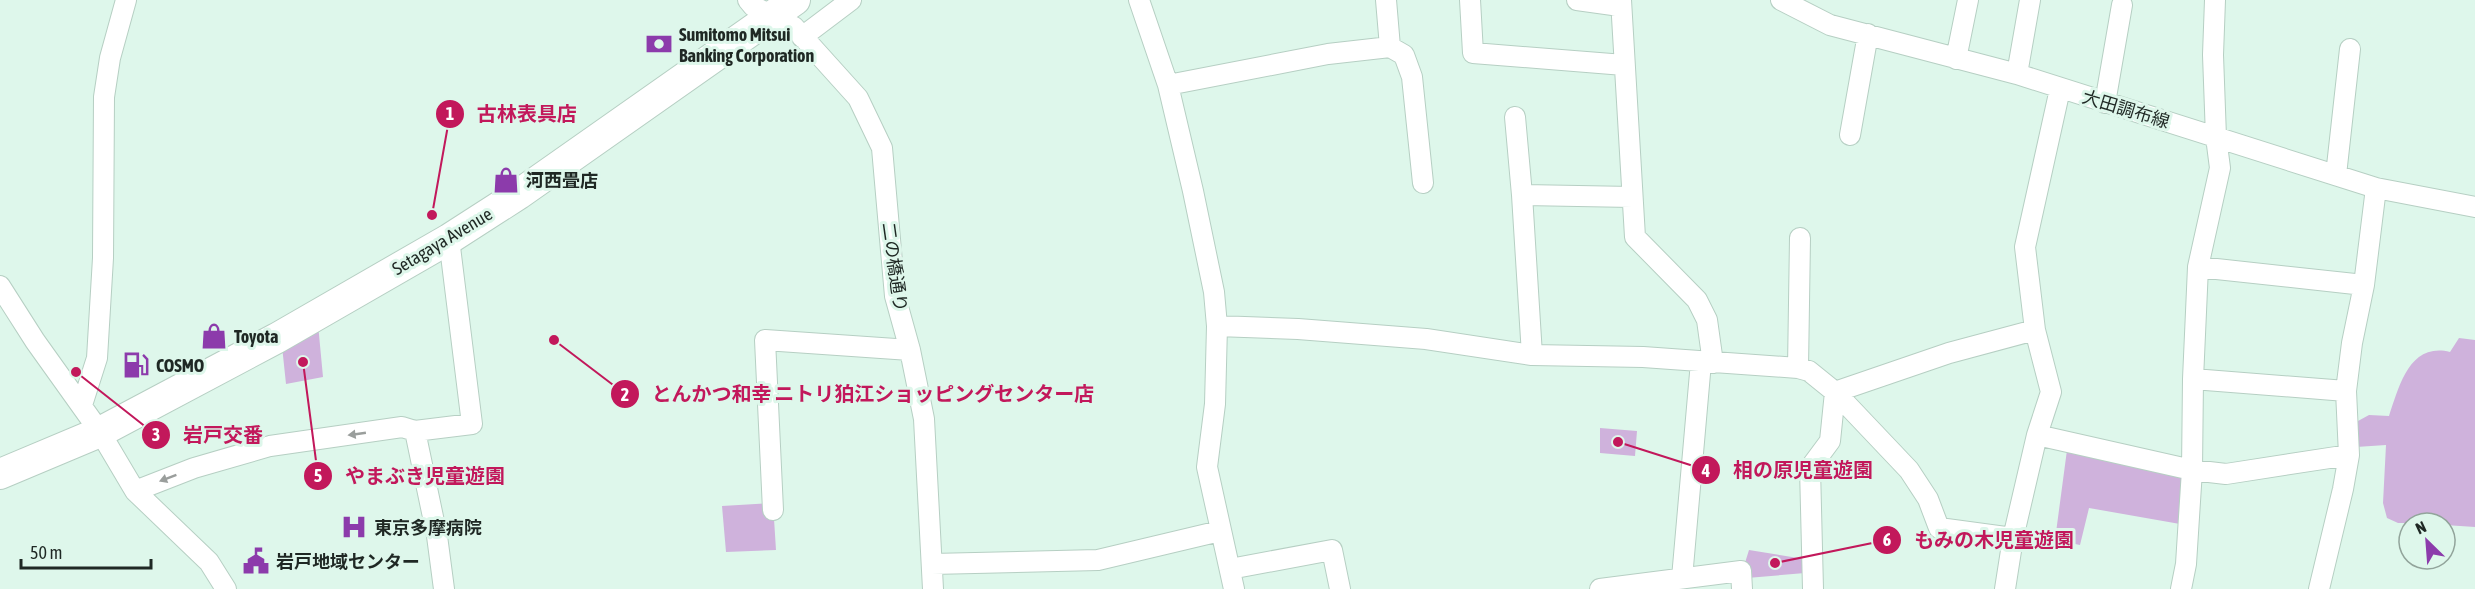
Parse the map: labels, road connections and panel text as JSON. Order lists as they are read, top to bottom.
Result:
{
  "streets": {
    "main road": ["Setagaya Avenue"],
    "street": ["大田調布線", "二の橋通り"]
  },
  "crossings": [
    ["Setagaya Avenue", "二の橋通り"]
  ],
  "places": {
    "bank": ["Sumitomo Mitsui Banking Corporation"],
    "shop": ["河西畳店", "Toyota"],
    "other": [
      "古林表具店",
      "とんかつ和幸 ニトリ狛江ショッピングセンター店",
      "やまぶき児童遊園",
      "岩戸交番",
      "相の原児童遊園",
      "もみの木児童遊園"
    ],
    "fuel station": ["COSMO"],
    "hospital": ["東京多摩病院"],
    "public building": ["岩戸地域センター"]
  },
  "scale_bar": "50 m",
  "north": "top left"
}
